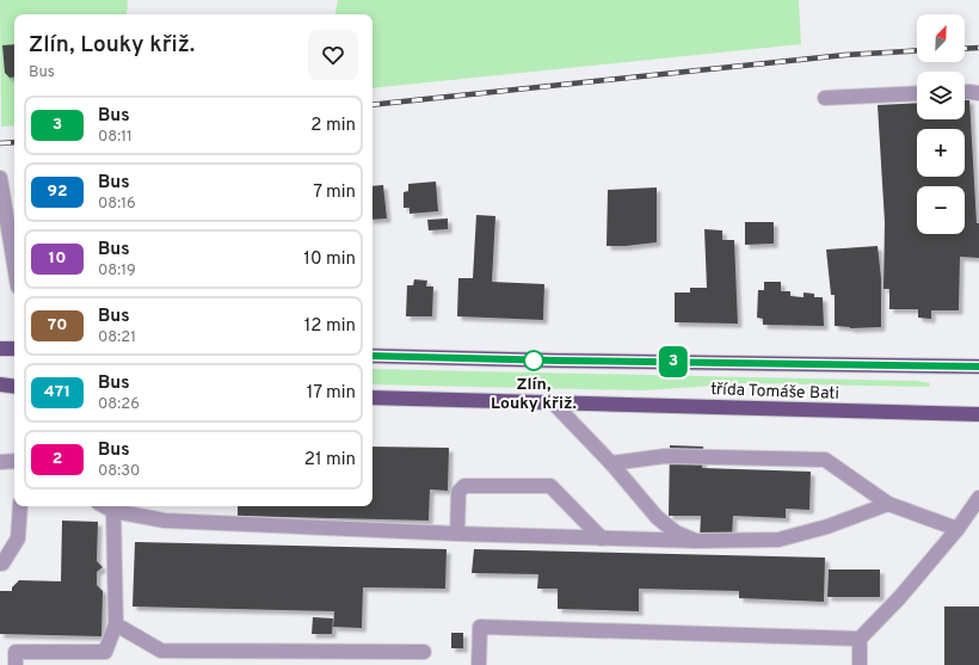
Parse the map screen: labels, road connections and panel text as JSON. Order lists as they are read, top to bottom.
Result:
{
  "streets": {
    "main road": ["třída Tomáše Bati"]
  },
  "places": ["Zlín, Louky křiž."],
  "lines": ["bus line 3"],
  "north": "top right",
  "page": {
    "on_map": "3",
    "map_buttons": ["+", "−"],
    "heading": ["Zlín, Louky křiž.", "Bus"],
    "list": [
      {
        "mark": "3",
        "name": "Bus",
        "note": "08:11",
        "value": "2 min"
      },
      {
        "mark": "92",
        "name": "Bus",
        "note": "08:16",
        "value": "7 min"
      },
      {
        "mark": "10",
        "name": "Bus",
        "note": "08:19",
        "value": "10 min"
      },
      {
        "mark": "70",
        "name": "Bus",
        "note": "08:21",
        "value": "12 min"
      },
      {
        "mark": "471",
        "name": "Bus",
        "note": "08:26",
        "value": "17 min"
      },
      {
        "mark": "2",
        "name": "Bus",
        "note": "08:30",
        "value": "21 min"
      }
    ]
  }
}
